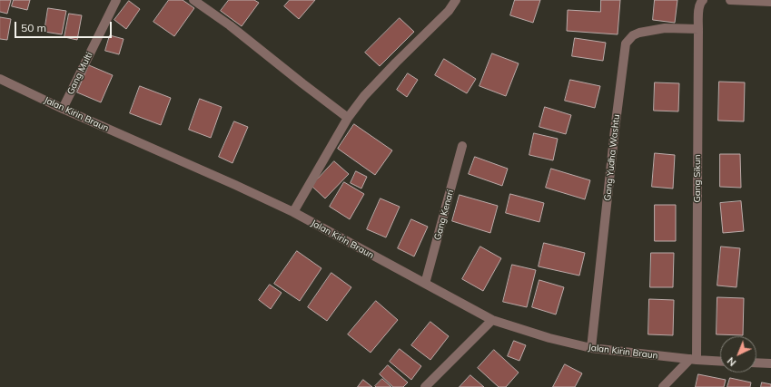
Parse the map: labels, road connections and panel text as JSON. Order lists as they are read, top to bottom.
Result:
{
  "streets": {
    "street": [
      "Gang Multi",
      "Jalan Kirin Braun",
      "Gang Yudha Washtu",
      "Gang Sikun",
      "Gang Kenari"
    ]
  },
  "crossings": [
    ["Gang Multi", "Jalan Kirin Braun"],
    ["Jalan Kirin Braun", "Gang Yudha Washtu"],
    ["Jalan Kirin Braun", "Gang Sikun"],
    ["Jalan Kirin Braun", "Gang Kenari"],
    ["Gang Yudha Washtu", "Gang Sikun"]
  ],
  "scale_bar": "50 m",
  "north": "bottom left"
}
